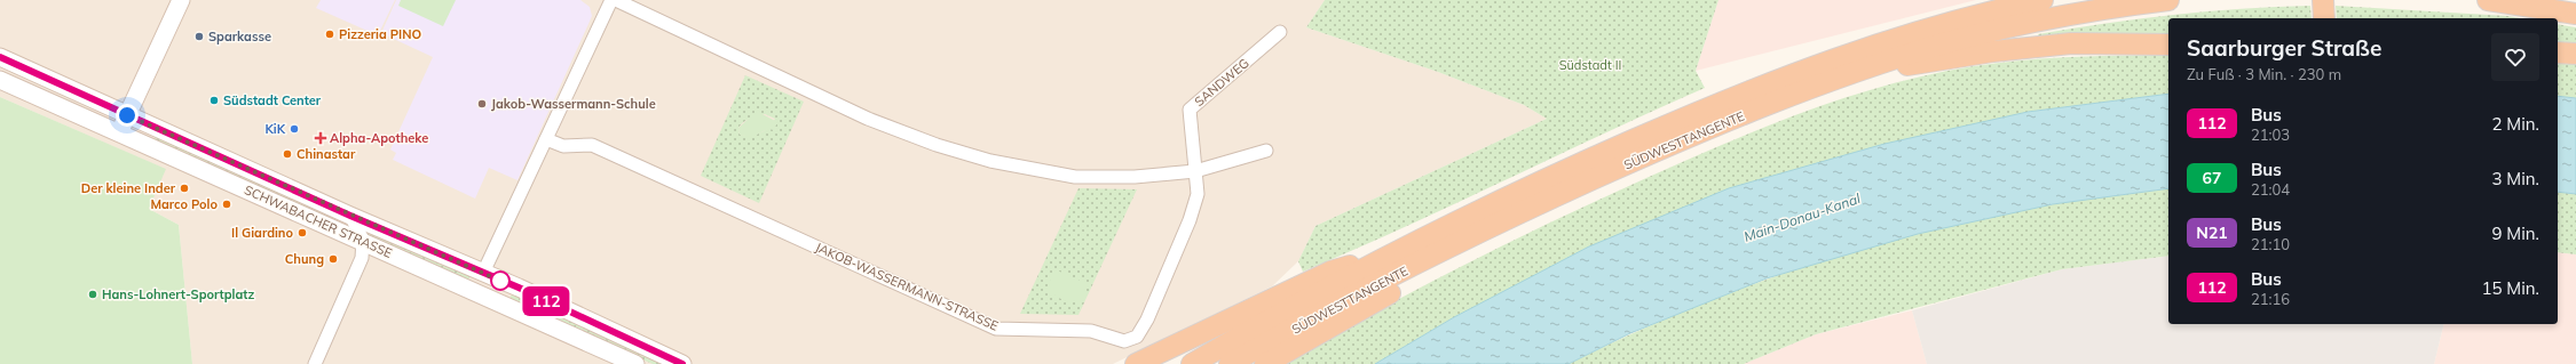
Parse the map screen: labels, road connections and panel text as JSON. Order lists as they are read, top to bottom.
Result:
{
  "streets": {
    "highway": ["SÜDWESTTANGENTE"],
    "main road": ["SCHWABACHER STRASSE"],
    "street": ["SANDWEG", "JAKOB-WASSERMANN-STRASSE"]
  },
  "crossings": [
    ["SANDWEG", "JAKOB-WASSERMANN-STRASSE"]
  ],
  "water": ["Main-Donau-Kanal"],
  "parks": ["Südstadt II"],
  "places": {
    "other": [
      "Pizzeria PINO",
      "Sparkasse",
      "Südstadt Center",
      "Jakob-Wassermann-Schule",
      "KiK",
      "Chinastar",
      "Der kleine Inder",
      "Marco Polo",
      "Il Giardino",
      "Chung",
      "Hans-Lohnert-Sportplatz"
    ],
    "health": ["Alpha-Apotheke"]
  },
  "lines": ["bus line 112"],
  "page": {
    "on_map": "112",
    "heading": ["Saarburger Straße", "Zu Fuß · 3 Min. · 230 m"],
    "list": [
      {
        "mark": "112",
        "name": "Bus",
        "note": "21:03",
        "value": "2 Min."
      },
      {
        "mark": "67",
        "name": "Bus",
        "note": "21:04",
        "value": "3 Min."
      },
      {
        "mark": "N21",
        "name": "Bus",
        "note": "21:10",
        "value": "9 Min."
      },
      {
        "mark": "112",
        "name": "Bus",
        "note": "21:16",
        "value": "15 Min."
      }
    ]
  }
}
